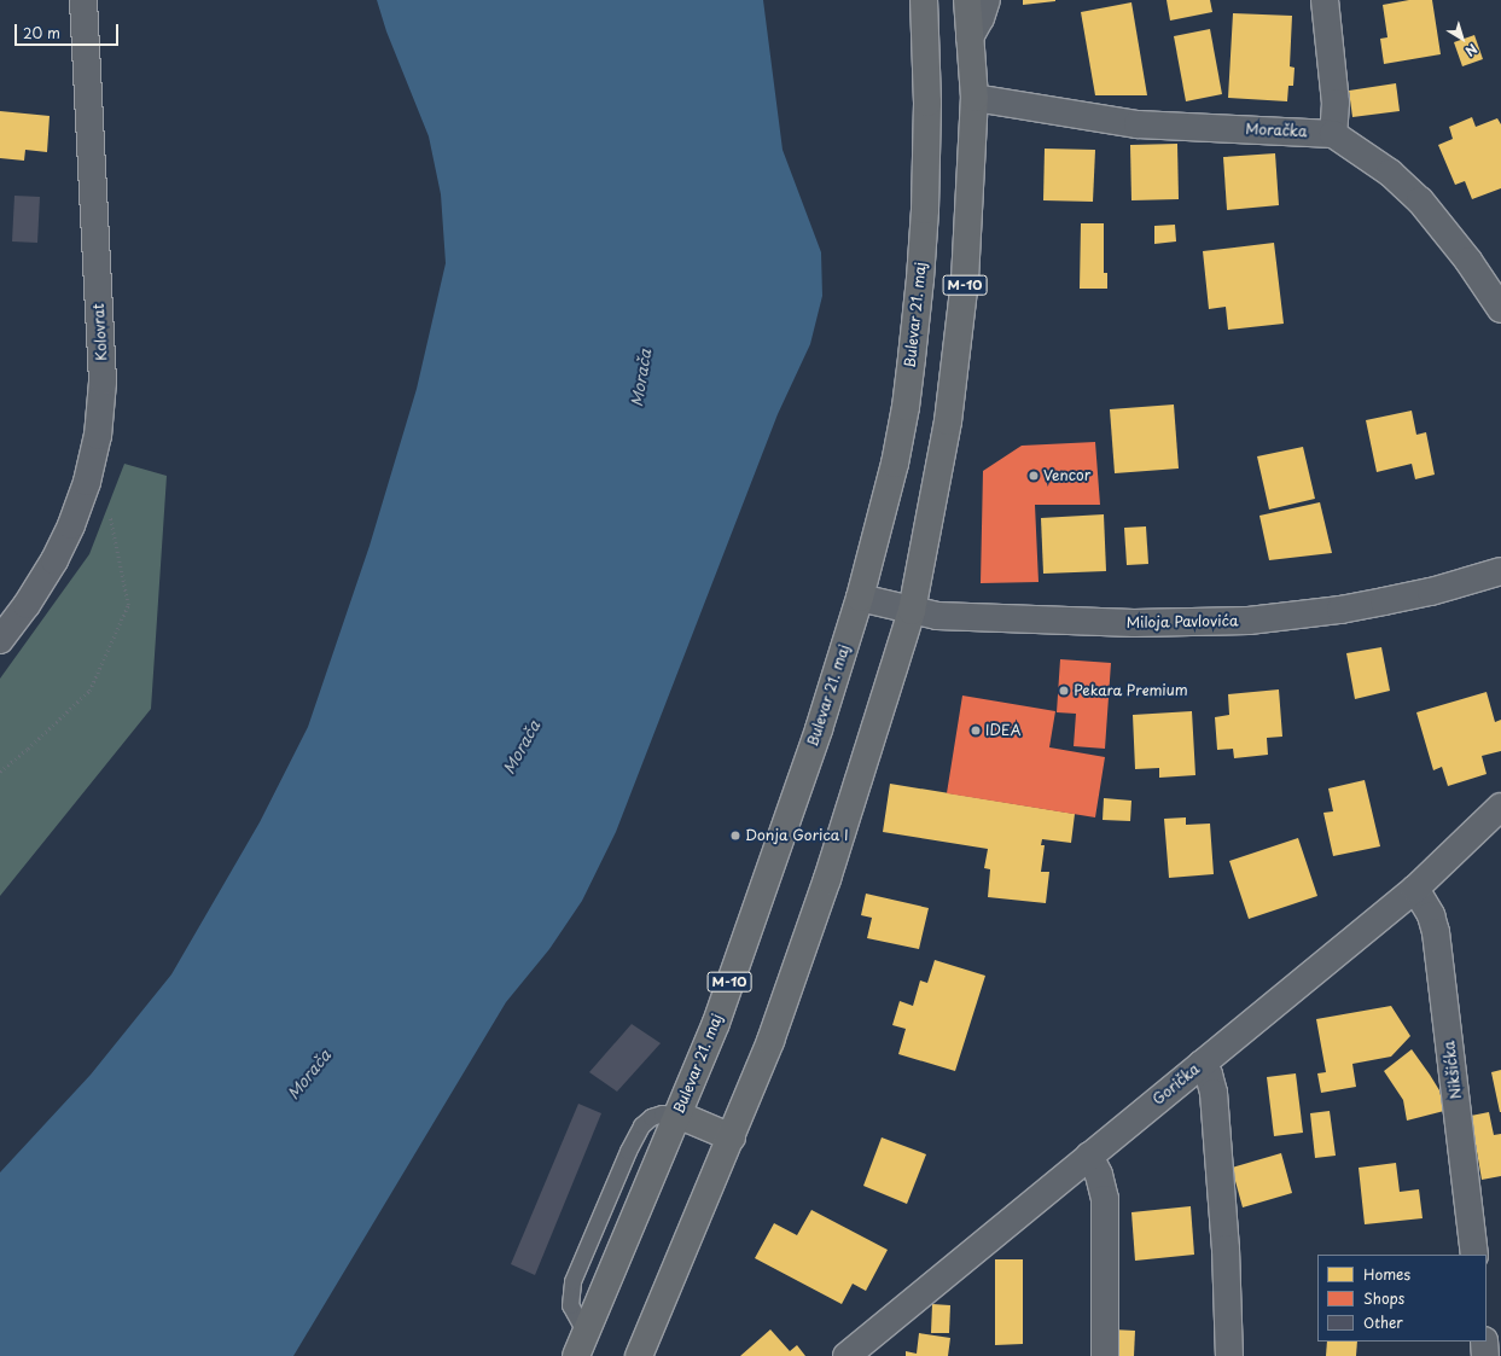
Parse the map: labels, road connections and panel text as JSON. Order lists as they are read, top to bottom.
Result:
{
  "streets": {
    "main road": ["M-10", "Bulevar 21. maj"],
    "street": [
      "Moračka",
      "Kolovrat",
      "Miloja Pavlovića",
      "Nikšićka",
      "Gorička"
    ]
  },
  "crossings": [
    ["Moračka", "M-10"],
    ["M-10", "Miloja Pavlovića"],
    ["Bulevar 21. maj", "Miloja Pavlovića"],
    ["Nikšićka", "Gorička"]
  ],
  "water": ["Morača"],
  "places": [
    "Vencor",
    "Pekara Premium",
    "IDEA",
    "Donja Gorica I"
  ],
  "legend": ["Homes", "Shops", "Other"],
  "scale_bar": "20 m",
  "north": "bottom right"
}
